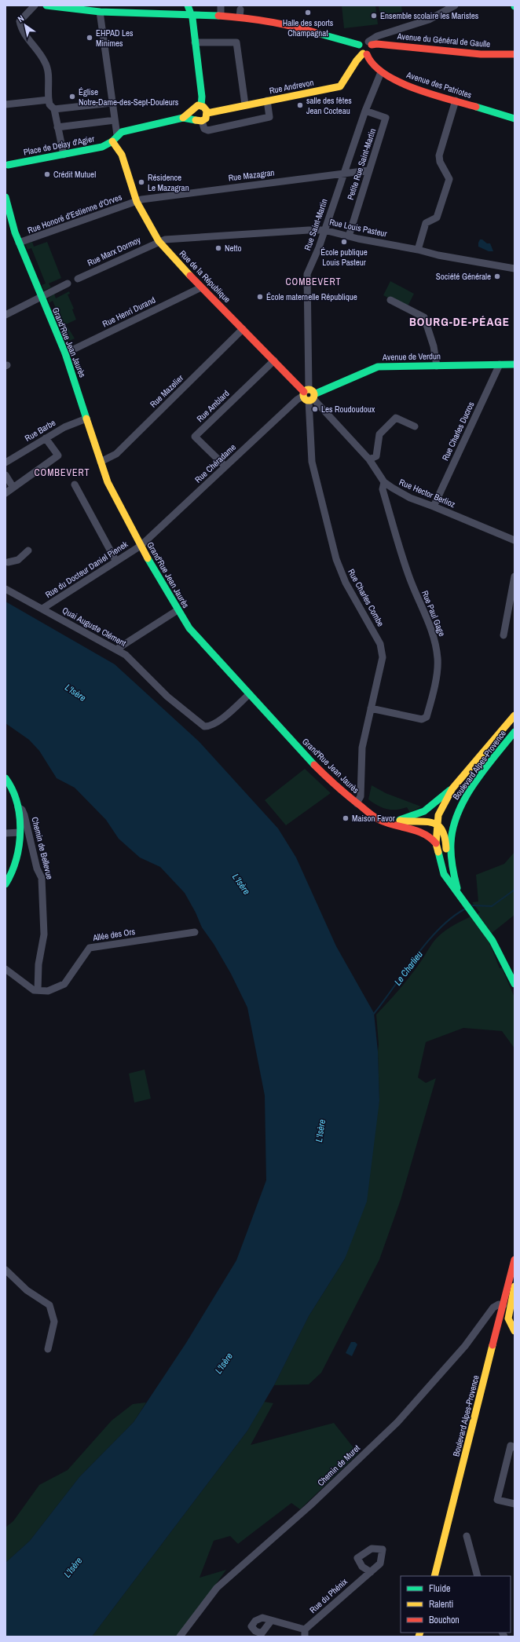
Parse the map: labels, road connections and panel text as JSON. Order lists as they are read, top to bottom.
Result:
{
  "streets": {
    "main road": [
      "Avenue du Général de Gaulle",
      "Avenue des Patriotes",
      "Rue Andrevon",
      "Place de Delay d'Agier",
      "Rue de la République",
      "Grand'Rue Jean Jaurès",
      "Avenue de Verdun",
      "Boulevard Alpes-Provence"
    ],
    "street": [
      "Petite Rue Saint-Martin",
      "Rue Mazagran",
      "Rue Honoré d'Estienne d'Orves",
      "Rue Saint-Martin",
      "Rue Louis Pasteur",
      "Rue Marx Dormoy",
      "Rue Henri Durand",
      "Rue Mazelier",
      "Rue Amblard",
      "Rue Barbe",
      "Rue Charles Ducros",
      "Rue Chéradame",
      "Rue Hector Berlioz",
      "Rue du Docteur Daniel Pienek",
      "Rue Charles Combe",
      "Rue Paul Gage",
      "Quai Auguste Clément",
      "Chemin de Bellevue",
      "Allée des Ors",
      "Chemin de Muret",
      "Rue du Phénix"
    ]
  },
  "crossings": [
    ["Avenue du Général de Gaulle", "Avenue des Patriotes"],
    ["Avenue du Général de Gaulle", "Rue Andrevon"],
    ["Avenue des Patriotes", "Rue Andrevon"],
    ["Avenue des Patriotes", "Rue Saint-Martin"],
    ["Rue Andrevon", "Place de Delay d'Agier"],
    ["Place de Delay d'Agier", "Rue de la République"],
    ["Petite Rue Saint-Martin", "Rue Mazagran"],
    ["Petite Rue Saint-Martin", "Rue Saint-Martin"],
    ["Petite Rue Saint-Martin", "Rue Louis Pasteur"],
    ["Rue Mazagran", "Rue Honoré d'Estienne d'Orves"],
    ["Rue Mazagran", "Rue Saint-Martin"],
    ["Rue Mazagran", "Rue de la République"],
    ["Rue Honoré d'Estienne d'Orves", "Rue de la République"],
    ["Rue Honoré d'Estienne d'Orves", "Grand'Rue Jean Jaurès"],
    ["Rue Saint-Martin", "Rue Louis Pasteur"],
    ["Rue Saint-Martin", "Rue de la République"],
    ["Rue Saint-Martin", "Avenue de Verdun"],
    ["Rue Saint-Martin", "Rue Chéradame"],
    ["Rue Saint-Martin", "Rue Hector Berlioz"],
    ["Rue Saint-Martin", "Rue Charles Combe"],
    ["Rue Louis Pasteur", "Rue Marx Dormoy"],
    ["Rue Louis Pasteur", "Rue de la République"],
    ["Rue Marx Dormoy", "Rue de la République"],
    ["Rue de la République", "Rue Henri Durand"],
    ["Rue de la République", "Avenue de Verdun"],
    ["Rue de la République", "Rue Mazelier"],
    ["Rue de la République", "Rue Amblard"],
    ["Rue de la République", "Rue Chéradame"],
    ["Rue de la République", "Rue Hector Berlioz"],
    ["Rue de la République", "Rue Charles Combe"],
    ["Rue Henri Durand", "Grand'Rue Jean Jaurès"],
    ["Grand'Rue Jean Jaurès", "Rue Mazelier"],
    ["Grand'Rue Jean Jaurès", "Rue Barbe"],
    ["Grand'Rue Jean Jaurès", "Rue Chéradame"],
    ["Grand'Rue Jean Jaurès", "Rue du Docteur Daniel Pienek"],
    ["Grand'Rue Jean Jaurès", "Rue Charles Combe"],
    ["Grand'Rue Jean Jaurès", "Quai Auguste Clément"],
    ["Avenue de Verdun", "Rue Charles Ducros"],
    ["Avenue de Verdun", "Rue Chéradame"],
    ["Avenue de Verdun", "Rue Hector Berlioz"],
    ["Avenue de Verdun", "Rue Charles Combe"],
    ["Rue Amblard", "Rue Chéradame"],
    ["Rue Charles Ducros", "Rue Hector Berlioz"],
    ["Rue Chéradame", "Rue Hector Berlioz"],
    ["Rue Chéradame", "Rue du Docteur Daniel Pienek"],
    ["Rue Chéradame", "Rue Charles Combe"],
    ["Rue Hector Berlioz", "Rue Charles Combe"],
    ["Rue Hector Berlioz", "Rue Paul Gage"],
    ["Rue du Docteur Daniel Pienek", "Quai Auguste Clément"],
    ["Rue Charles Combe", "Rue Paul Gage"],
    ["Boulevard Alpes-Provence", "Chemin de Muret"],
    ["Chemin de Bellevue", "Allée des Ors"]
  ],
  "districts": ["COMBEVERT", "BOURG-DE-PÉAGE", "COMBEVERT"],
  "water": ["L'Isère", "Le Charlieu"],
  "places": [
    "Halle des sports Champagnat",
    "Ensemble scolaire les Maristes",
    "EHPAD Les Minimes",
    "Église Notre-Dame-des-Sept-Douleurs",
    "salle des fêtes Jean Cocteau",
    "Crédit Mutuel",
    "Résidence Le Mazagran",
    "École publique Louis Pasteur",
    "Netto",
    "Société Générale",
    "École maternelle République",
    "Les Roudoudoux",
    "Maison Favor"
  ],
  "legend": ["Fluide", "Ralenti", "Bouchon"],
  "north": "top left"
}
